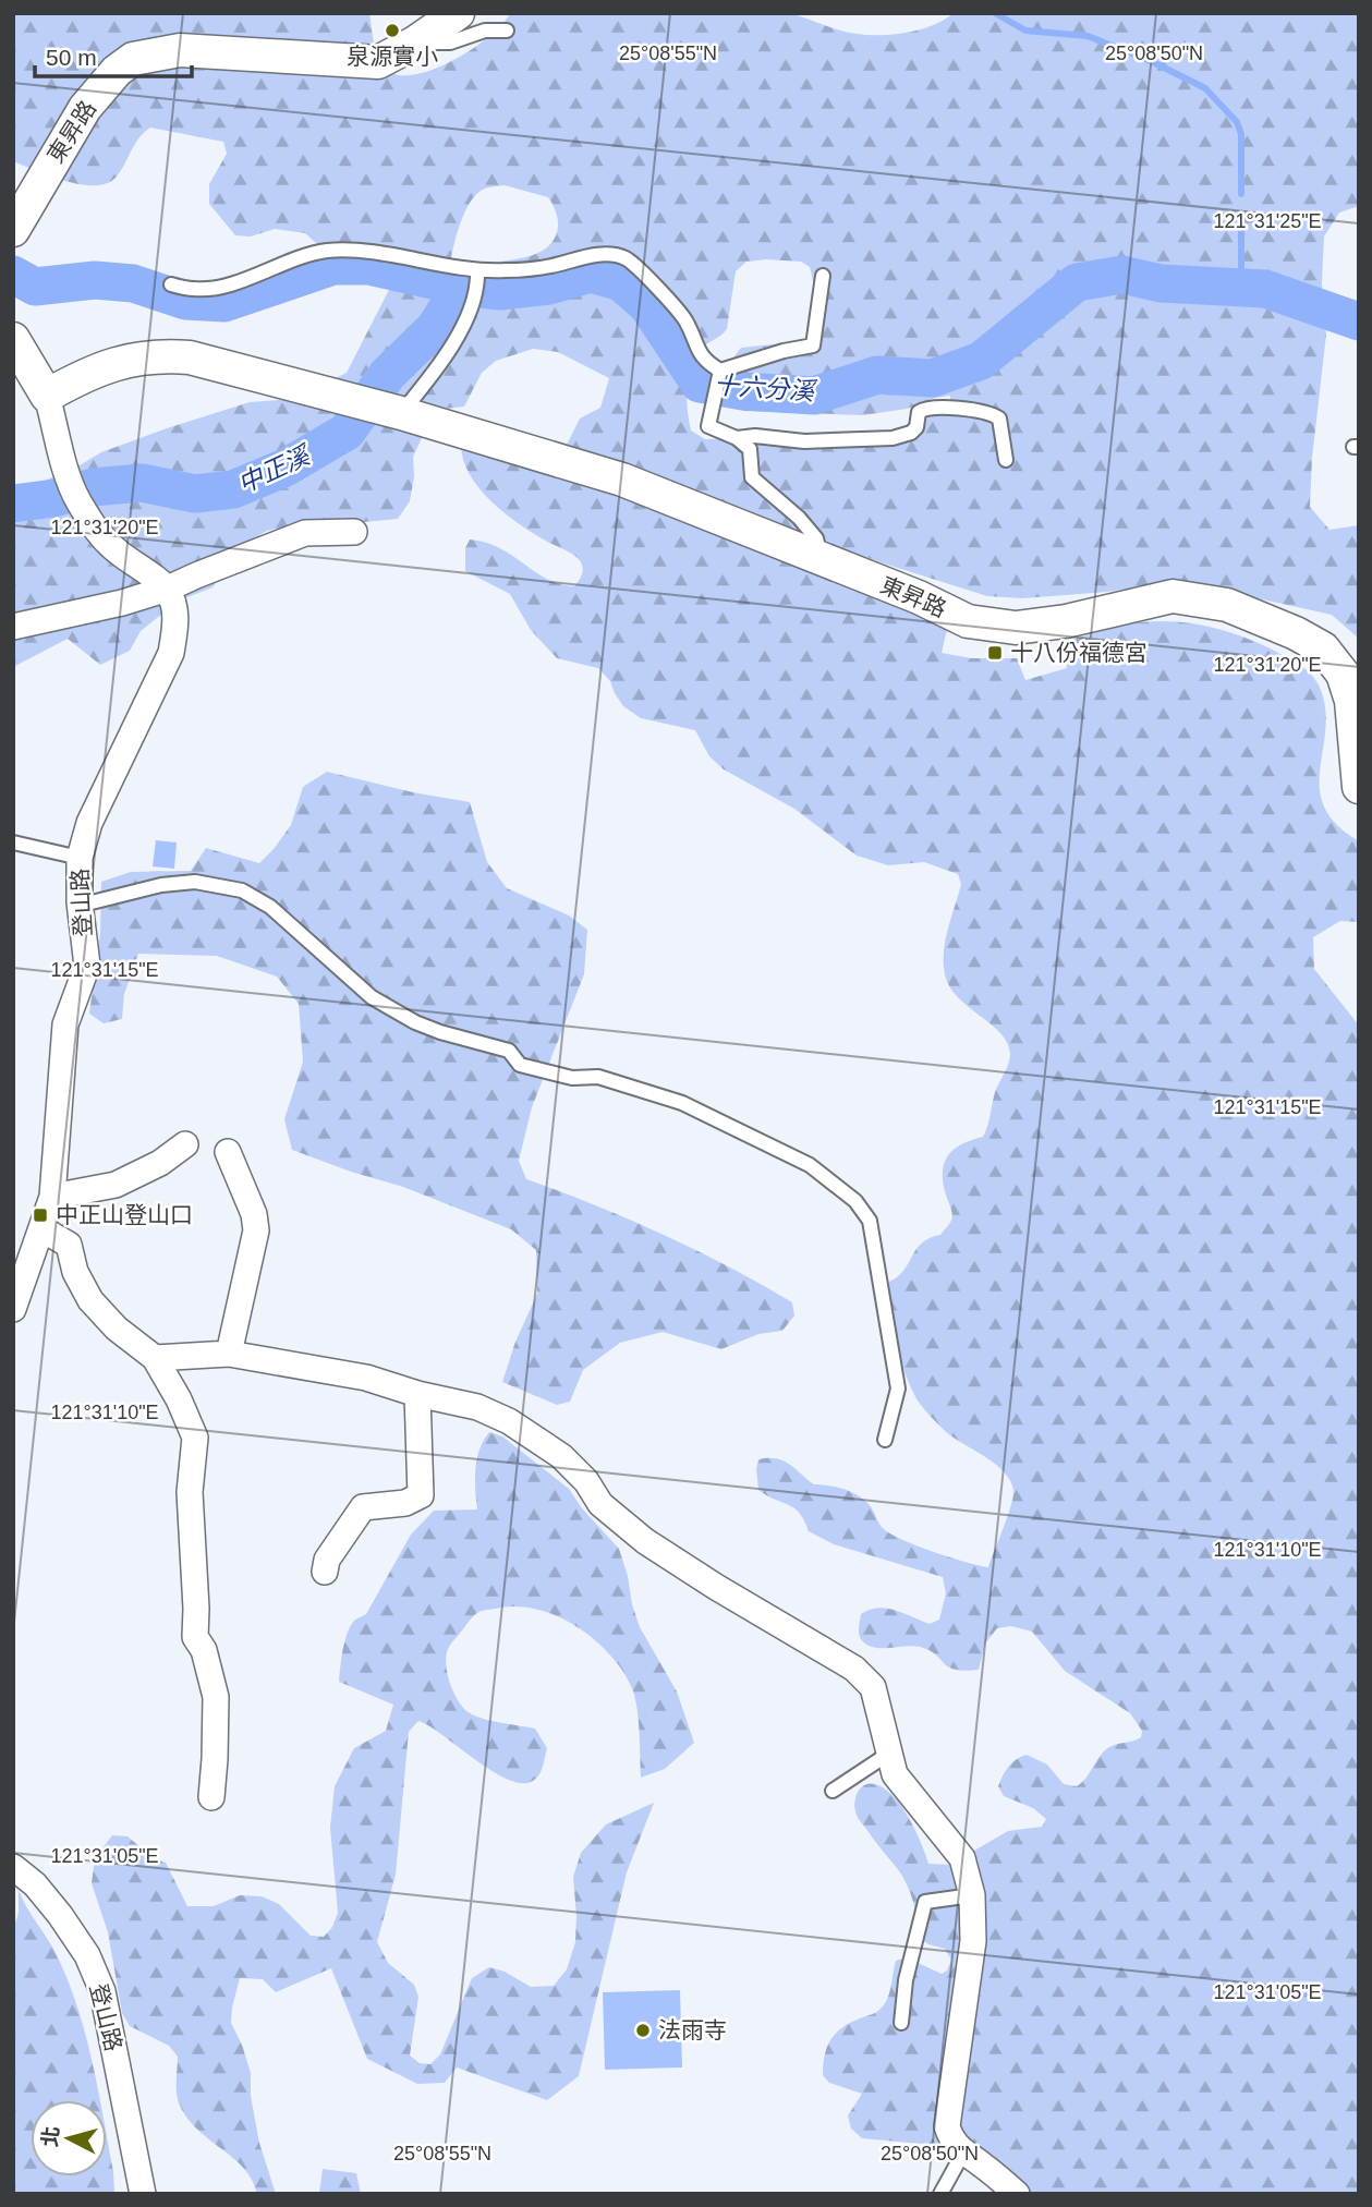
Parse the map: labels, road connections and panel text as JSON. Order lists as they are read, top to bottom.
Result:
{
  "streets": {
    "street": ["東昇路", "登山路"]
  },
  "water": ["十六分溪", "中正溪"],
  "places": {
    "other": ["泉源實小", "法雨寺"],
    "transit": ["十八份福德宮", "中正山登山口"]
  },
  "scale_bar": "50 m",
  "north": "left",
  "coordinates": [
    "25°08'55\"N",
    "25°08'50\"N",
    "121°31'25\"E",
    "121°31'20\"E",
    "121°31'15\"E",
    "121°31'10\"E",
    "121°31'05\"E"
  ]
}
